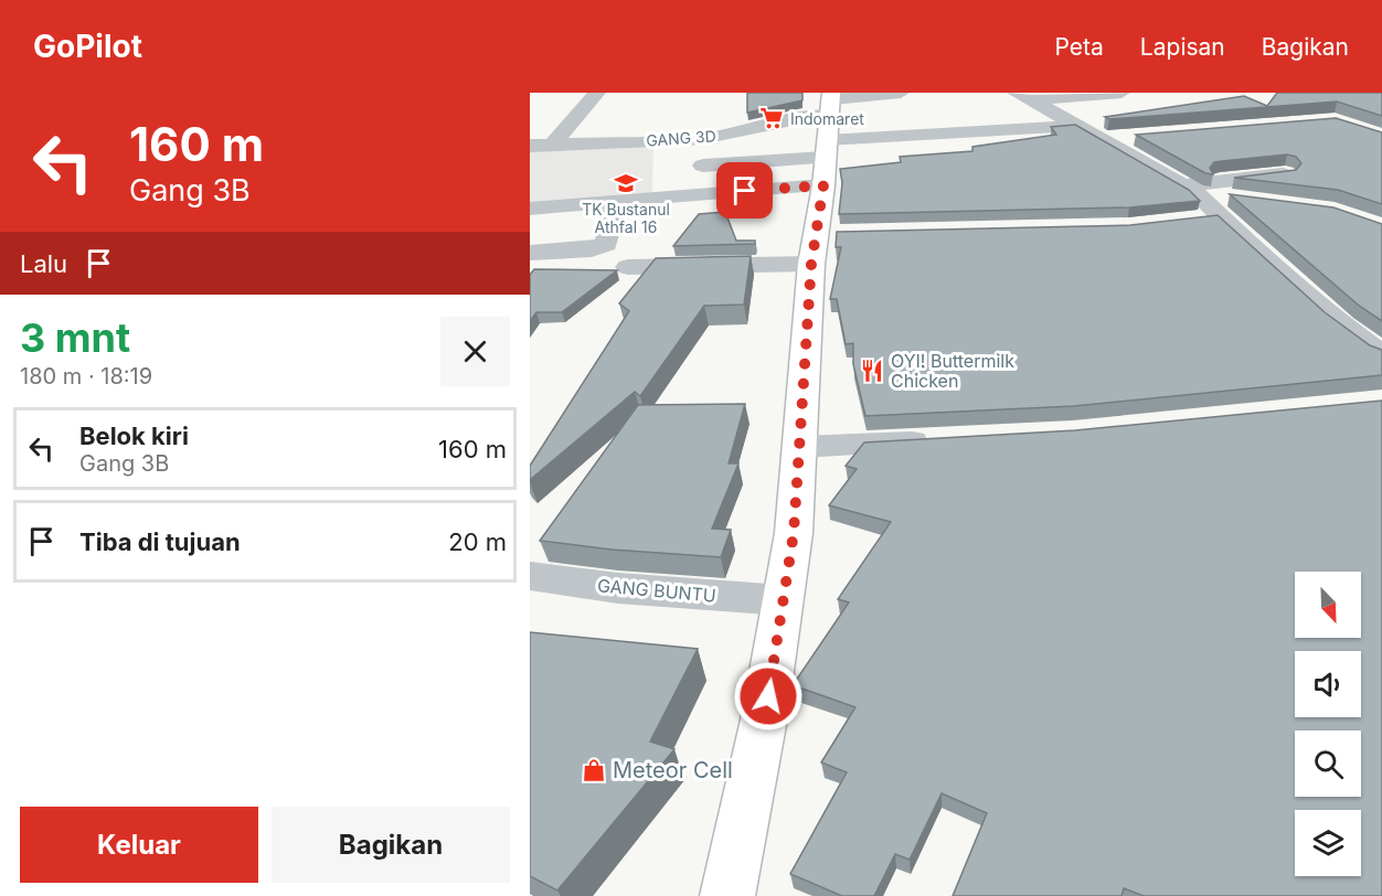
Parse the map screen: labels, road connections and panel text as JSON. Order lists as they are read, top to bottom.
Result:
{
  "streets": {
    "street": ["GANG 3D", "GANG BUNTU"]
  },
  "places": {
    "supermarket": ["Indomaret"],
    "school or university": ["TK Bustanul Athfal 16"],
    "restaurant": ["OYI! Buttermilk Chicken"],
    "shop": ["Meteor Cell"]
  },
  "north": "bottom right",
  "page": {
    "header": "GoPilot",
    "nav": ["Peta", "Lapisan", "Bagikan"],
    "turn": ["160 m", "Gang 3B"],
    "then": "Lalu",
    "heading": ["3 mnt", "180 m · 18:19"],
    "list": [
      {
        "name": "Belok kiri",
        "note": "Gang 3B",
        "value": "160 m"
      },
      {
        "name": "Tiba di tujuan",
        "value": "20 m"
      }
    ],
    "buttons": ["Keluar", "Bagikan"]
  }
}
